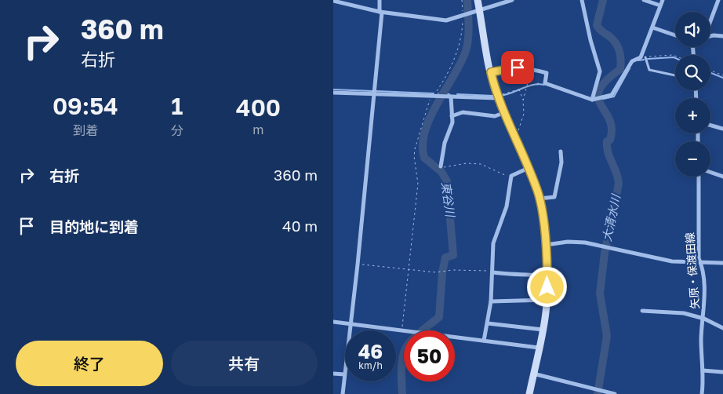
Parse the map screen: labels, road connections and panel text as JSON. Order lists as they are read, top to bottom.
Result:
{
  "streets": {
    "street": ["矢原・保渡田線"]
  },
  "water": ["東谷川", "大清水川"],
  "page": {
    "turn": ["360 m", "右折"],
    "map_buttons": ["+", "−"],
    "eta": [
      "09:54",
      "到着",
      "1",
      "分",
      "400",
      "m"
    ],
    "list": [
      {
        "name": "右折",
        "value": "360 m"
      },
      {
        "name": "目的地に到着",
        "value": "40 m"
      }
    ],
    "speed": "46 km/h",
    "limit": "50",
    "buttons": ["終了", "共有"]
  }
}
